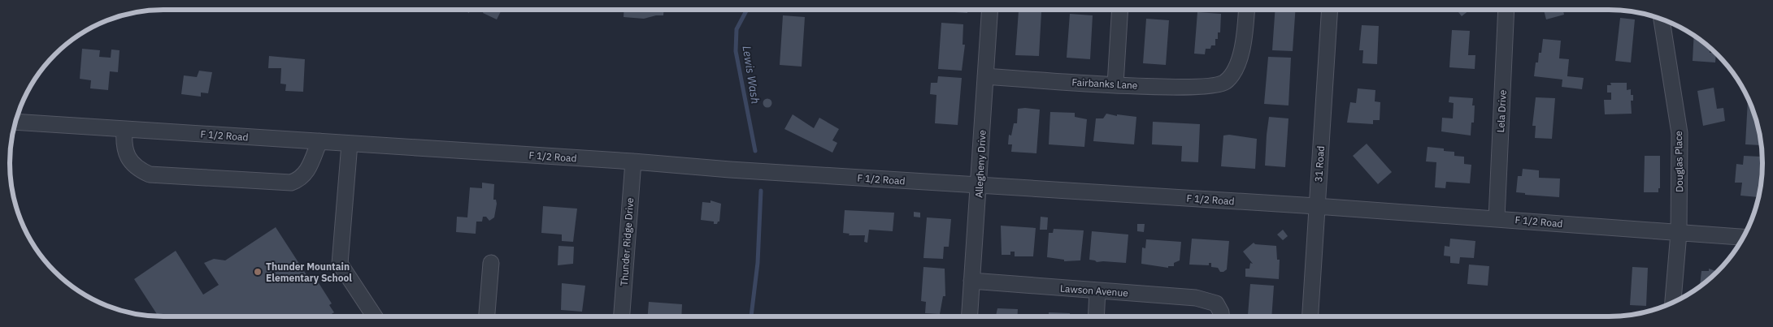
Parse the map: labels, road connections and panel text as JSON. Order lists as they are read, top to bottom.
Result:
{
  "streets": {
    "street": [
      "Fairbanks Lane",
      "Lela Drive",
      "F 1/2 Road",
      "Douglas Place",
      "Allegheny Drive",
      "31 Road",
      "Thunder Ridge Drive",
      "Lawson Avenue"
    ]
  },
  "crossings": [
    ["Fairbanks Lane", "Allegheny Drive"],
    ["Lela Drive", "F 1/2 Road"],
    ["F 1/2 Road", "Douglas Place"],
    ["F 1/2 Road", "Allegheny Drive"],
    ["F 1/2 Road", "31 Road"],
    ["F 1/2 Road", "Thunder Ridge Drive"],
    ["Allegheny Drive", "Lawson Avenue"]
  ],
  "water": ["Lewis Wash"],
  "places": ["Thunder Mountain Elementary School"]
}
